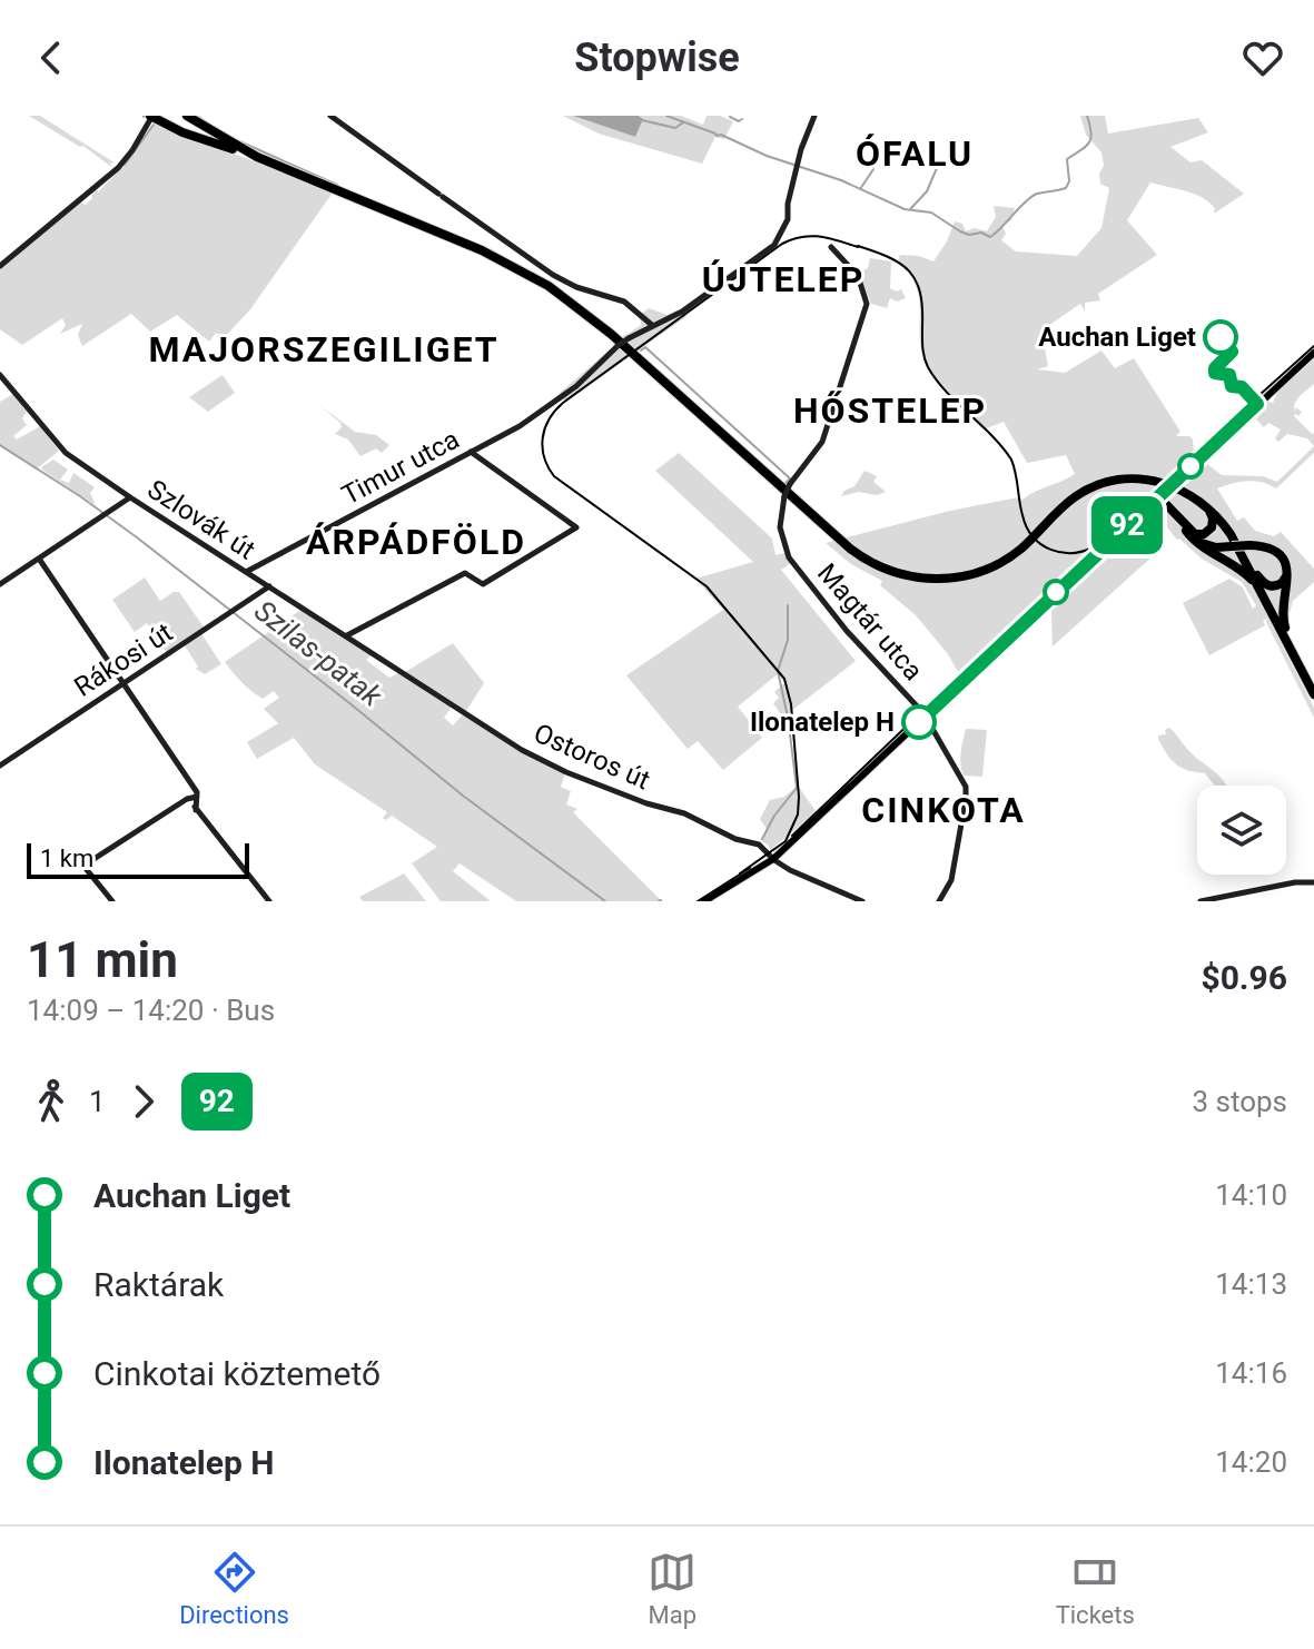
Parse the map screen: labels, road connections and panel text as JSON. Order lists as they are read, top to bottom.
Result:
{
  "streets": {
    "street": [
      "Timur utca",
      "Szlovák út",
      "Magtár utca",
      "Rákosi út",
      "Ostoros út"
    ]
  },
  "crossings": [
    ["Timur utca", "Szlovák út"],
    ["Szlovák út", "Rákosi út"],
    ["Szlovák út", "Ostoros út"]
  ],
  "districts": [
    "ÓFALU",
    "ÚJTELEP",
    "MAJORSZEGILIGET",
    "HŐSTELEP",
    "ÁRPÁDFÖLD",
    "CINKOTA"
  ],
  "water": ["Szilas-patak"],
  "places": ["Auchan Liget", "Ilonatelep H"],
  "lines": ["bus line 92"],
  "scale_bar": "1 km",
  "page": {
    "header": "Stopwise",
    "on_map": "92",
    "scale": "1 km",
    "heading": ["11 min", "14:09 – 14:20 · Bus", "$0.96"],
    "legs": ["1", "92", "3 stops"],
    "list": [
      {
        "name": "Auchan Liget",
        "value": "14:10"
      },
      {
        "name": "Raktárak",
        "value": "14:13"
      },
      {
        "name": "Cinkotai köztemető",
        "value": "14:16"
      },
      {
        "name": "Ilonatelep H",
        "value": "14:20"
      }
    ],
    "tabs": ["Directions", "Map", "Tickets"]
  }
}
